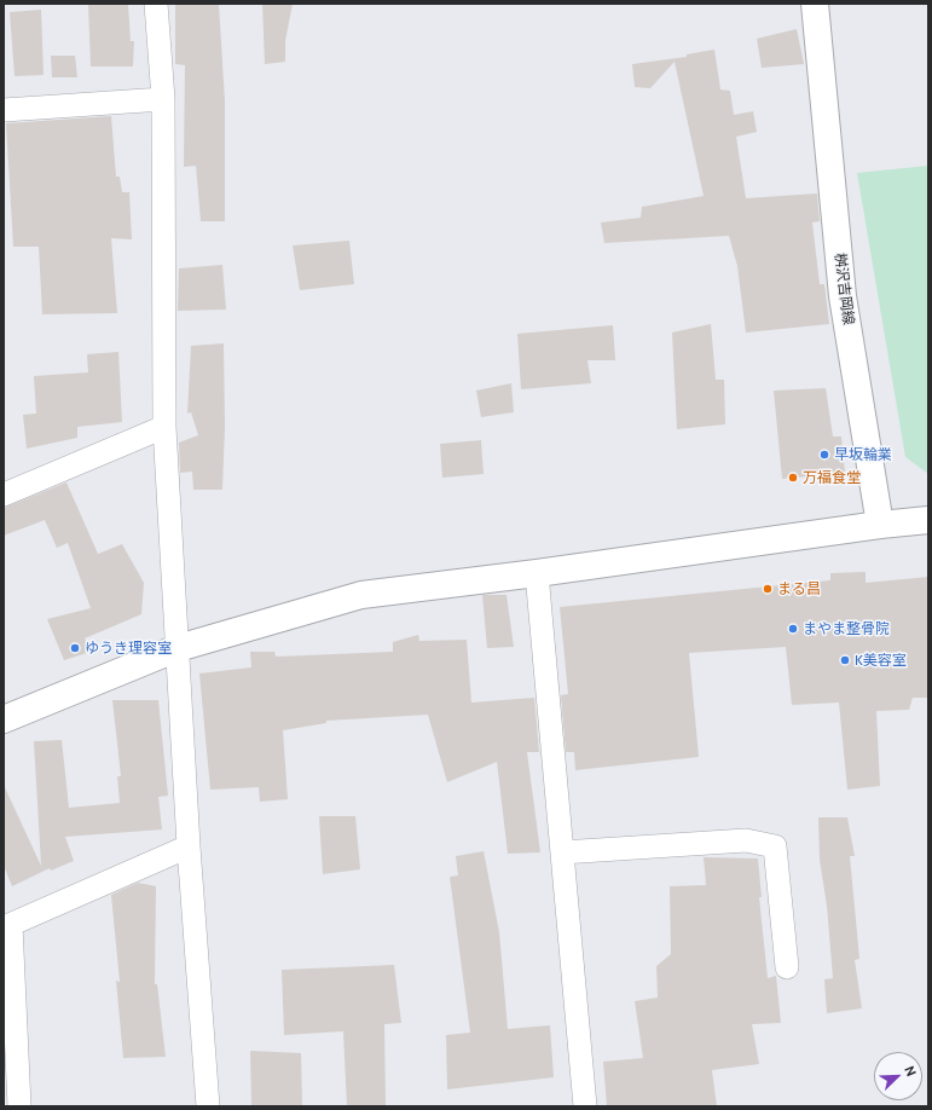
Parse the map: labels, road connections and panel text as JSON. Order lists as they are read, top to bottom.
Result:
{
  "streets": {
    "street": ["桝沢吉岡線"]
  },
  "places": [
    "早坂輪業",
    "万福食堂",
    "まる昌",
    "まやま整骨院",
    "ゆうき理容室",
    "K美容室"
  ],
  "north": "top right"
}
